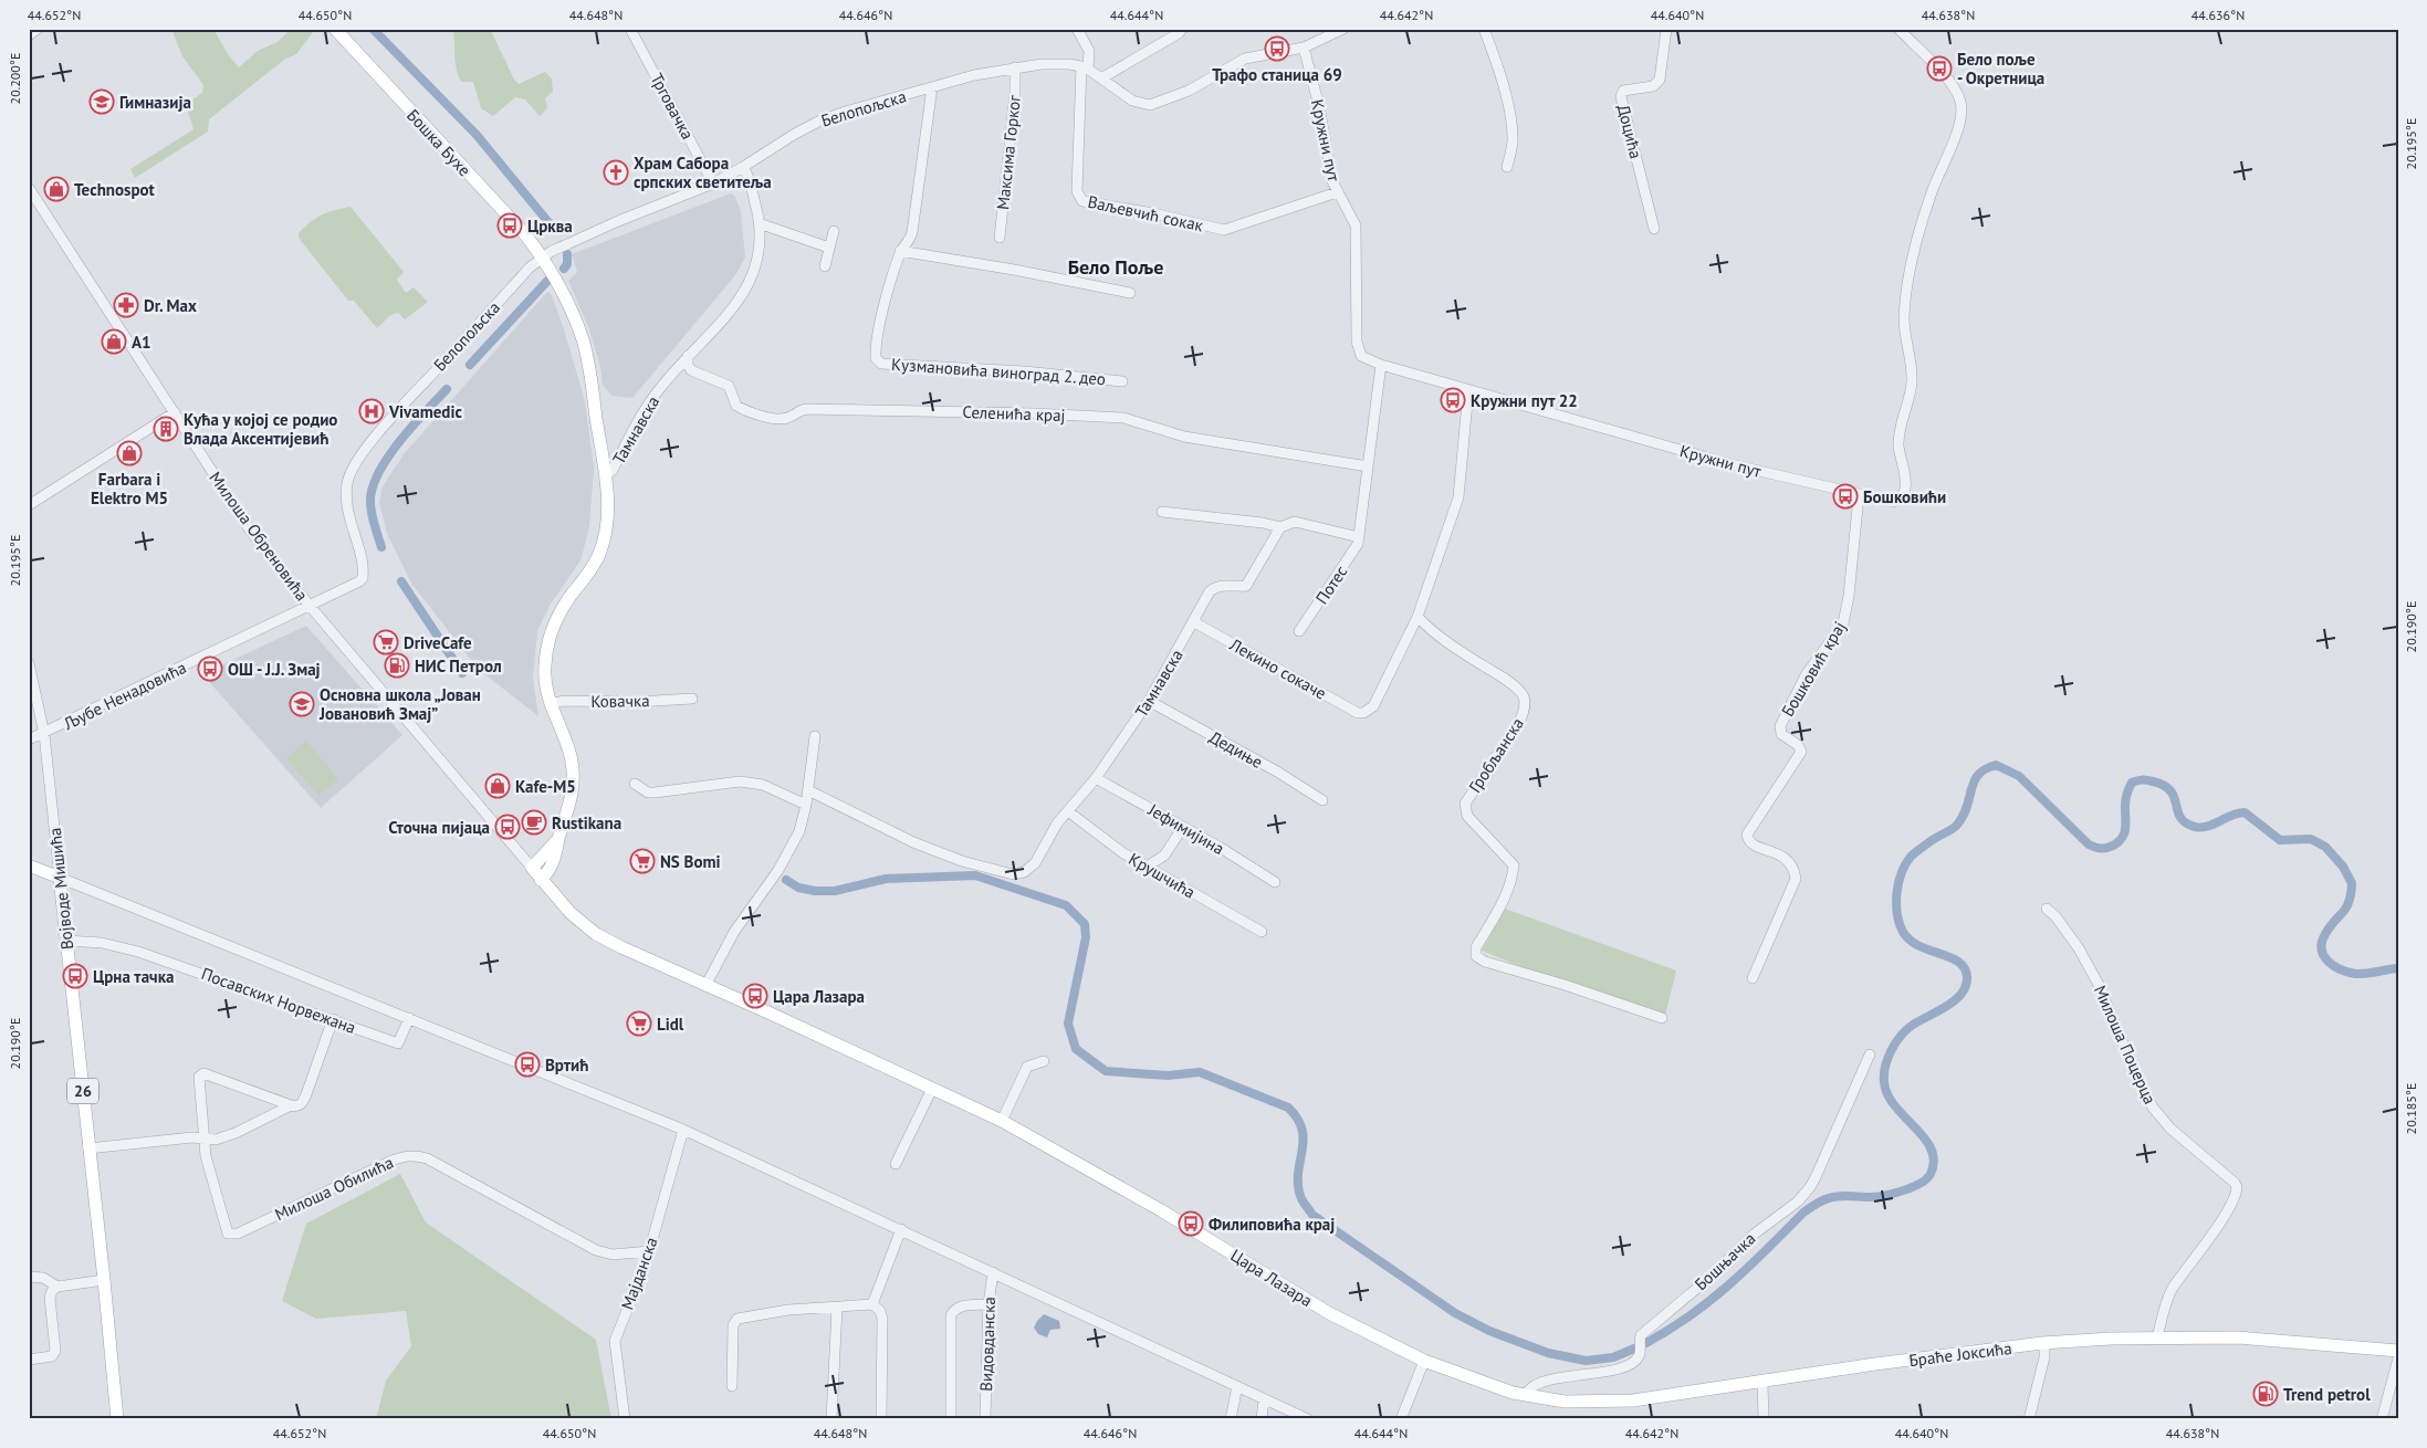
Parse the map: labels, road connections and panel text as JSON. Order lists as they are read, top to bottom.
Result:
{
  "streets": {
    "main road": [
      "Бошка Бухе",
      "Тамнавска",
      "Војводе Мишића",
      "26",
      "Цара Лазара",
      "Браће Јоксића"
    ],
    "street": [
      "Трговачка",
      "Белопољска",
      "Доцића",
      "Кружни пут",
      "Максима Горког",
      "Ваљевчић сокак",
      "Кузмановића виноград 2. део",
      "Селенића крај",
      "Милоша Обреновића",
      "Потес",
      "Лекино сокаче",
      "Бошковић крај",
      "Љубе Ненадовића",
      "Ковачка",
      "Дедиње",
      "Гробљанска",
      "Јефимијина",
      "Крушчића",
      "Посавских Норвежана",
      "Милоша Поцерца",
      "Милоша Обилића",
      "Бошњачка",
      "Мајданска",
      "Видовданска"
    ]
  },
  "crossings": [
    ["Трговачка", "Белопољска"],
    ["Белопољска", "Бошка Бухе"],
    ["Белопољска", "Максима Горког"],
    ["Белопољска", "Ваљевчић сокак"],
    ["Белопољска", "Тамнавска"],
    ["Белопољска", "Милоша Обреновића"],
    ["Белопољска", "Љубе Ненадовића"],
    ["Белопољска", "Цара Лазара"],
    ["Кружни пут", "Ваљевчић сокак"],
    ["Кружни пут", "Бошковић крај"],
    ["Бошка Бухе", "Тамнавска"],
    ["Селенића крај", "Тамнавска"],
    ["Тамнавска", "Лекино сокаче"],
    ["Тамнавска", "Ковачка"],
    ["Тамнавска", "Дедиње"],
    ["Тамнавска", "Јефимијина"],
    ["Тамнавска", "Крушчића"],
    ["Тамнавска", "Цара Лазара"],
    ["Милоша Обреновића", "Љубе Ненадовића"],
    ["Милоша Обреновића", "Цара Лазара"],
    ["Лекино сокаче", "Гробљанска"],
    ["Љубе Ненадовића", "Војводе Мишића"],
    ["Љубе Ненадовића", "Цара Лазара"],
    ["Војводе Мишића", "Посавских Норвежана"],
    ["Милоша Поцерца", "Браће Јоксића"],
    ["Милоша Обилића", "Мајданска"],
    ["Бошњачка", "Цара Лазара"],
    ["Бошњачка", "Браће Јоксића"],
    ["Цара Лазара", "Браће Јоксића"]
  ],
  "districts": ["Бело Поље"],
  "places": {
    "bus stop": [
      "Трафо станица 69",
      "Бело поље - Окретница",
      "Црква",
      "Кружни пут 22",
      "Бошковићи",
      "ОШ - Ј.Ј. Змај",
      "Сточна пијаца",
      "Црна тачка",
      "Цара Лазара",
      "Вртић",
      "Филиповића крај"
    ],
    "school or university": ["Гимназија", "Основна школа „Јован Јовановић Змај”"],
    "church": ["Храм Сабора српских светитеља"],
    "shop": [
      "Technospot",
      "A1",
      "Farbara i Elektro M5",
      "Kafe-M5"
    ],
    "pharmacy": ["Dr. Max"],
    "hospital": ["Vivamedic"],
    "building": ["Кућа у којој се родио Влада Аксентијевић"],
    "supermarket": ["DriveCafe", "NS Bomi", "Lidl"],
    "fuel station": ["НИС Петрол", "Trend petrol"],
    "cafe": ["Rustikana"]
  },
  "coordinates": [
    "44.652°N",
    "44.650°N",
    "44.648°N",
    "44.646°N",
    "44.644°N",
    "44.642°N",
    "44.640°N",
    "44.638°N",
    "44.636°N",
    "20.200°E",
    "20.195°E",
    "20.190°E",
    "20.185°E"
  ]
}
